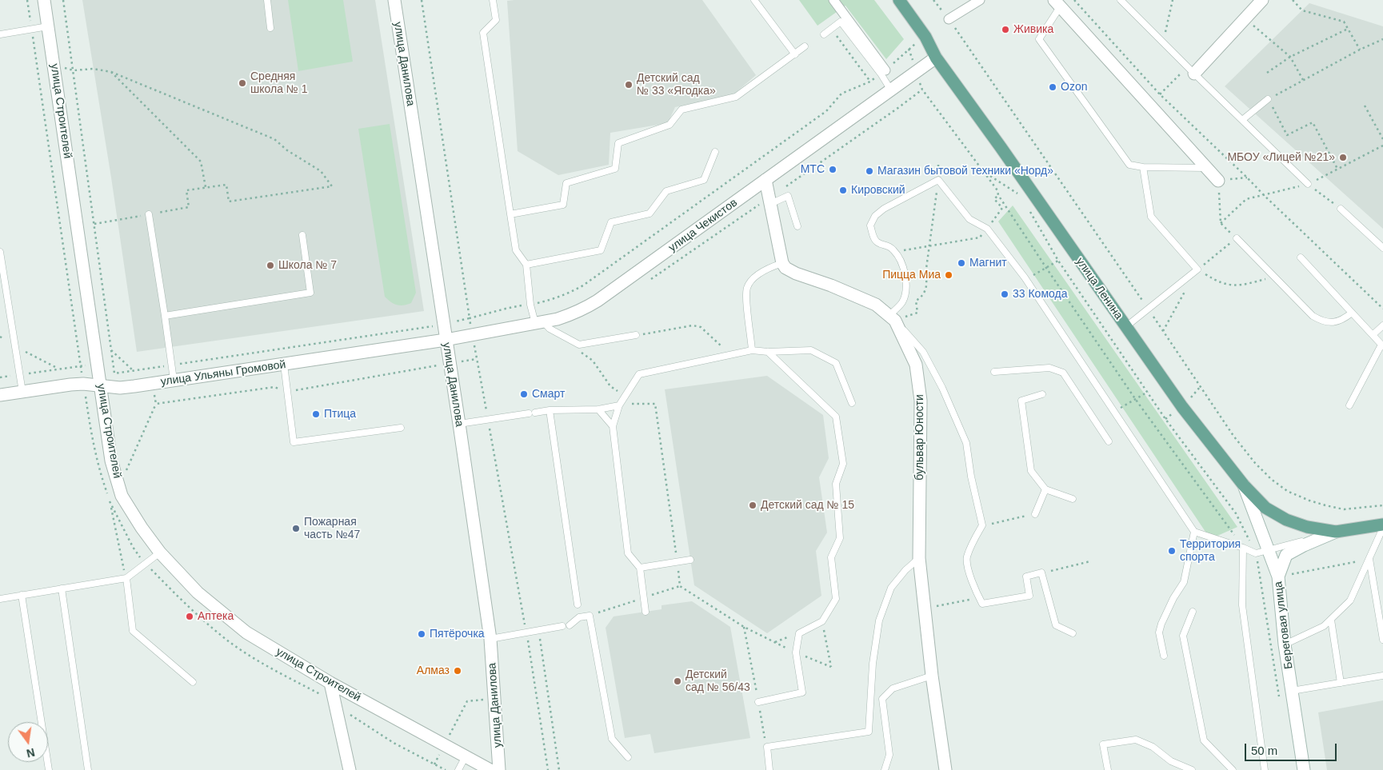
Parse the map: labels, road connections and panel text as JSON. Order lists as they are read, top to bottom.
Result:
{
  "streets": {
    "main road": ["улица Ленина"],
    "street": [
      "улица Данилова",
      "улица Строителей",
      "улица Чекистов",
      "улица Ульяны Громовой",
      "бульвар Юности",
      "Береговая улица"
    ]
  },
  "crossings": [
    ["улица Данилова", "улица Чекистов"],
    ["улица Данилова", "улица Ульяны Громовой"],
    ["улица Строителей", "улица Ульяны Громовой"],
    ["улица Чекистов", "улица Ленина"],
    ["улица Чекистов", "улица Ульяны Громовой"],
    ["улица Ленина", "Береговая улица"]
  ],
  "places": [
    "Живика",
    "Средняя школа № 1",
    "Детский сад № 33 «Ягодка»",
    "Ozon",
    "МБОУ «Лицей №21»",
    "МТС",
    "Магазин бытовой техники «Норд»",
    "Кировский",
    "Магнит",
    "Школа № 7",
    "Пицца Миа",
    "33 Комода",
    "Смарт",
    "Птица",
    "Детский сад № 15",
    "Пожарная часть №47",
    "Территория спорта",
    "Аптека",
    "Пятёрочка",
    "Алмаз",
    "Детский сад № 56/43"
  ],
  "scale_bar": "50 m",
  "north": "bottom"
}
